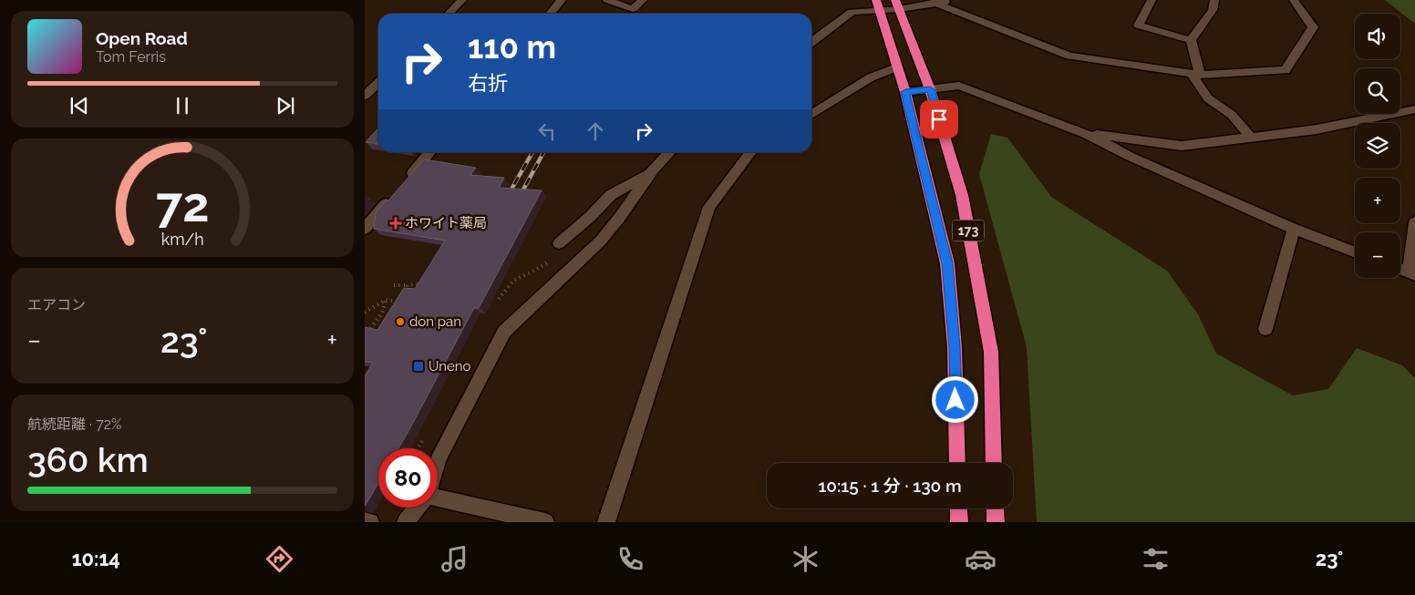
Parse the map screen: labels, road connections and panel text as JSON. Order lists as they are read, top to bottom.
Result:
{
  "streets": {
    "highway": ["173"]
  },
  "places": {
    "health": ["ホワイト薬局"],
    "other": ["don pan"],
    "transit": ["Uneno"]
  },
  "page": {
    "map_buttons": ["+", "−"],
    "turn": ["110 m", "右折"],
    "song": ["Open Road", "Tom Ferris"],
    "tile": [
      "エアコン",
      ["航続距離 · 72%", "360 km"]
    ],
    "heat": ["−", "23°", "+"],
    "limit": "80",
    "trip": "10:15 · 1 分 · 130 m",
    "tabs": ["10:14", "23°"],
    "gauge": ["72", "km/h"]
  }
}
